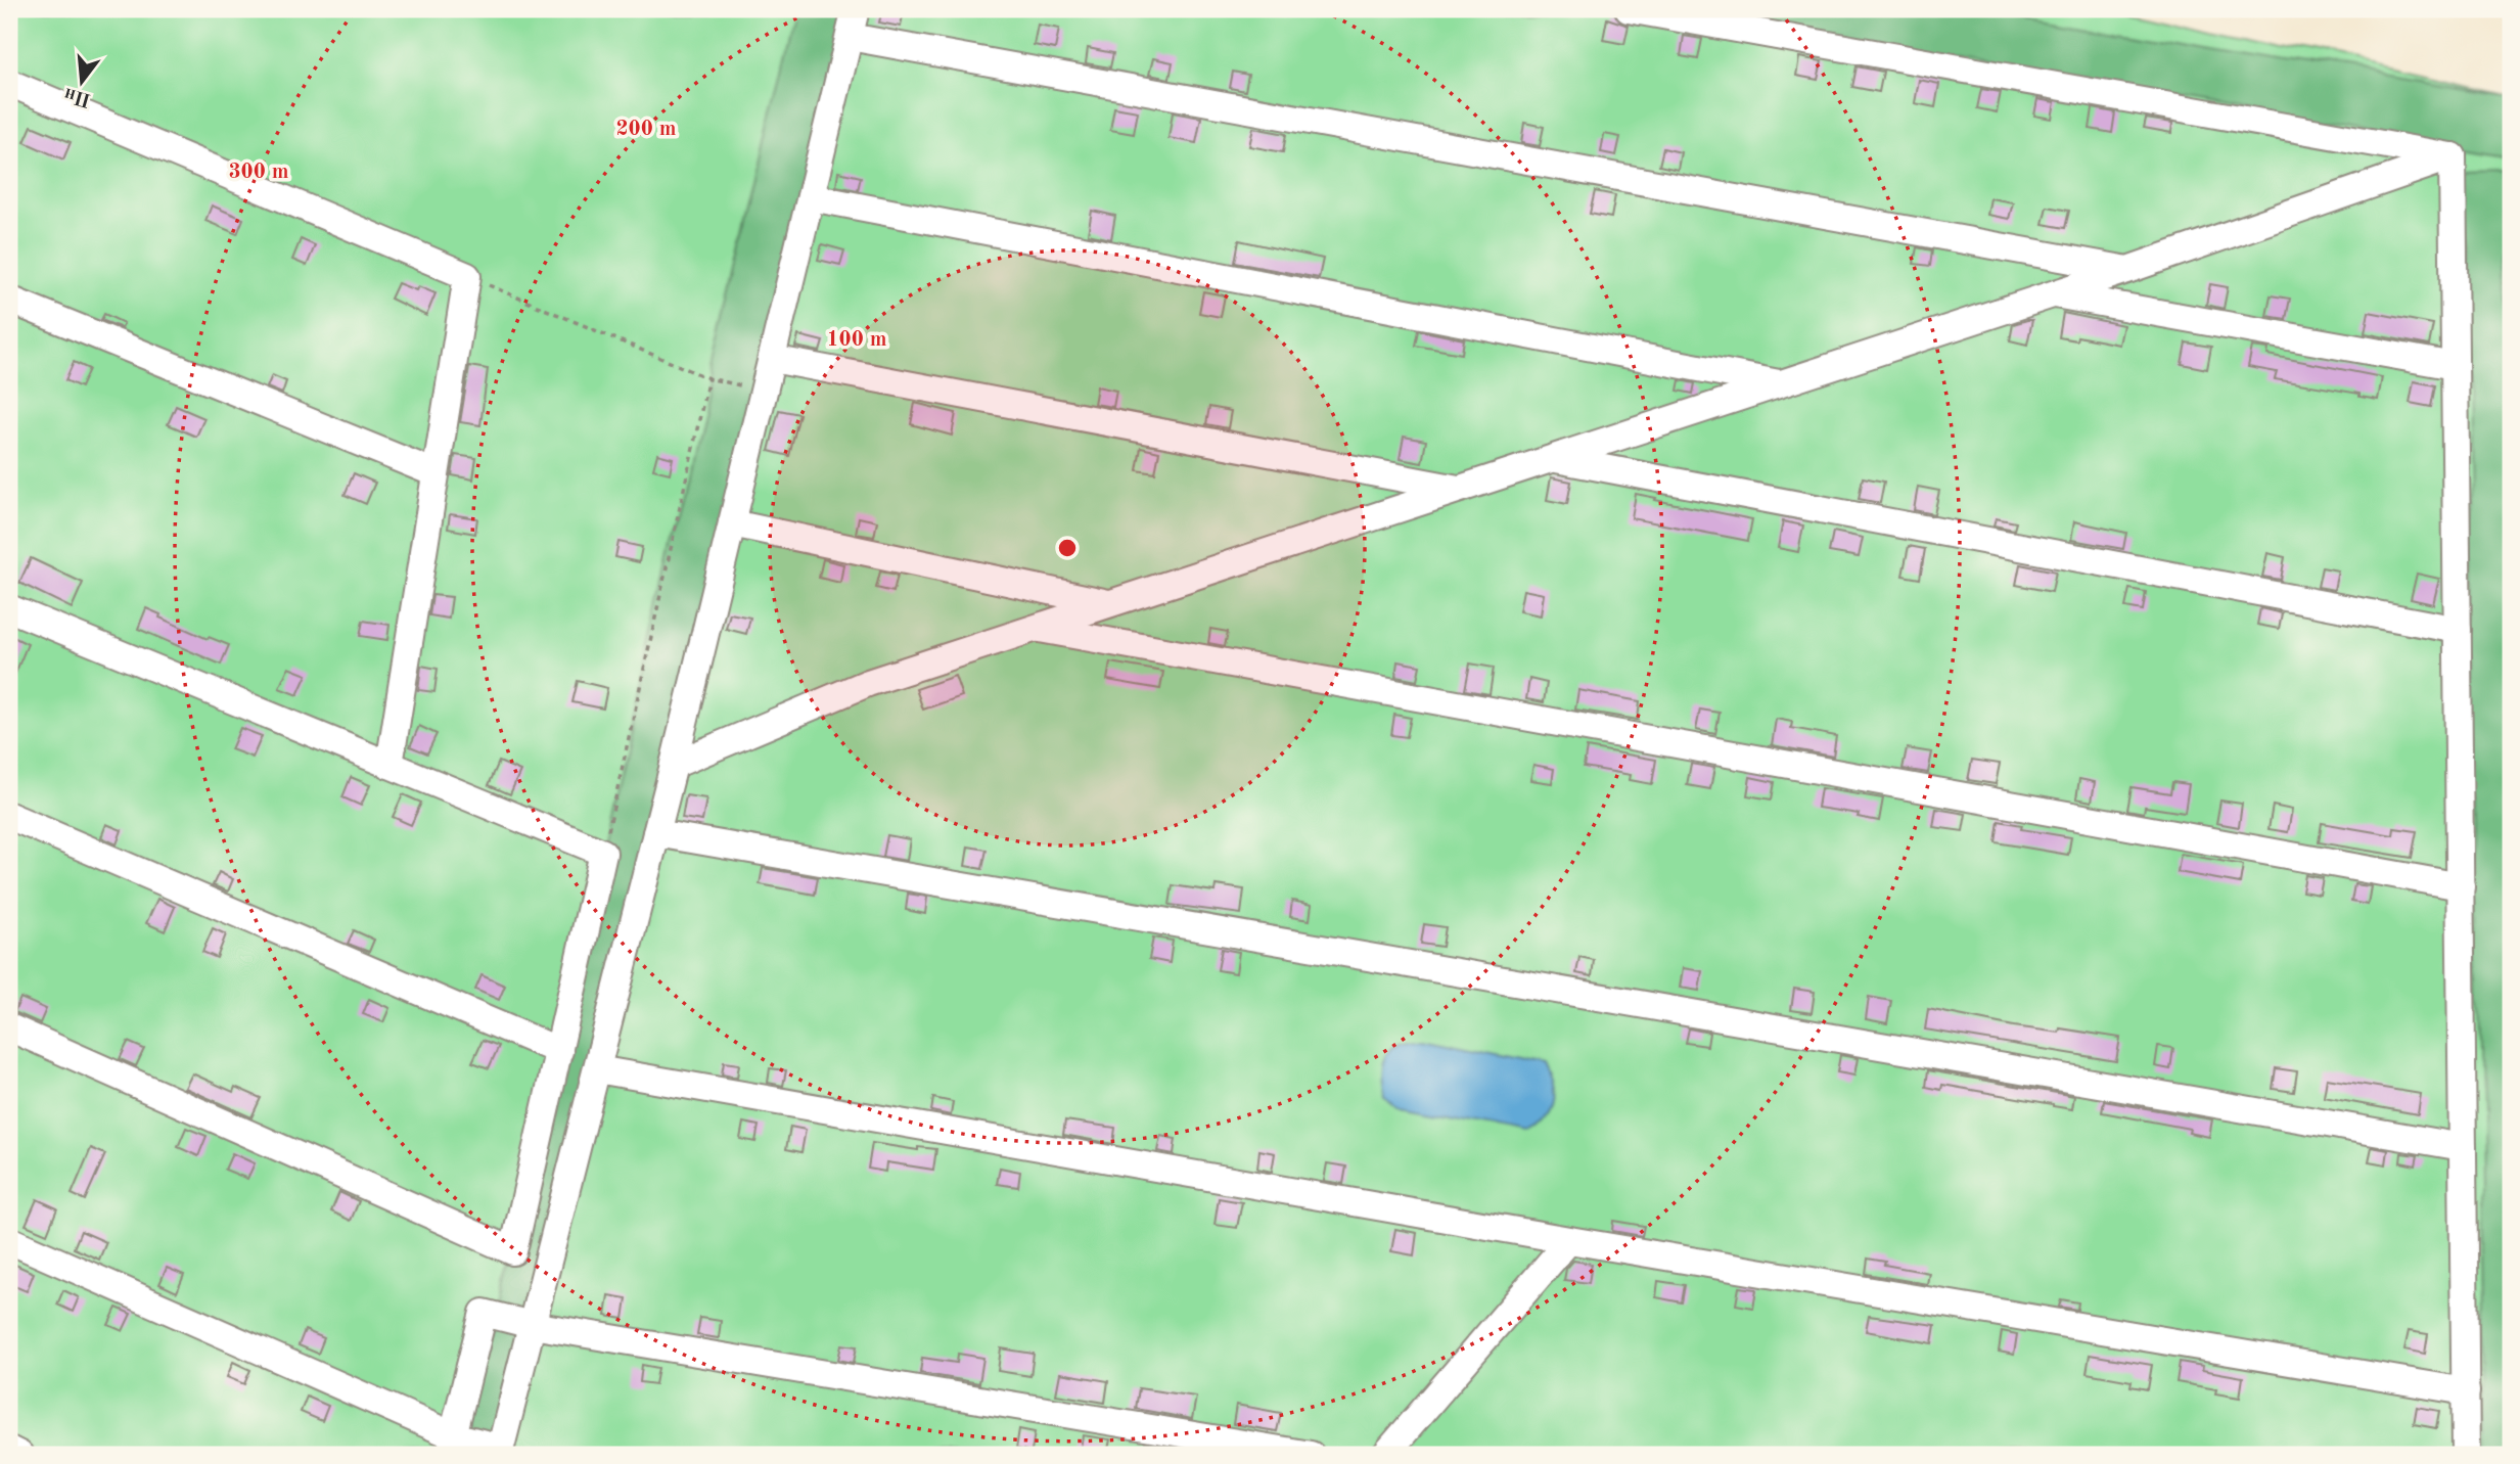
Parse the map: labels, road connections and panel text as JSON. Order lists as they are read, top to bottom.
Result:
{
  "north": "bottom",
  "rings": ["200 m", "300 m", "100 m"]
}
